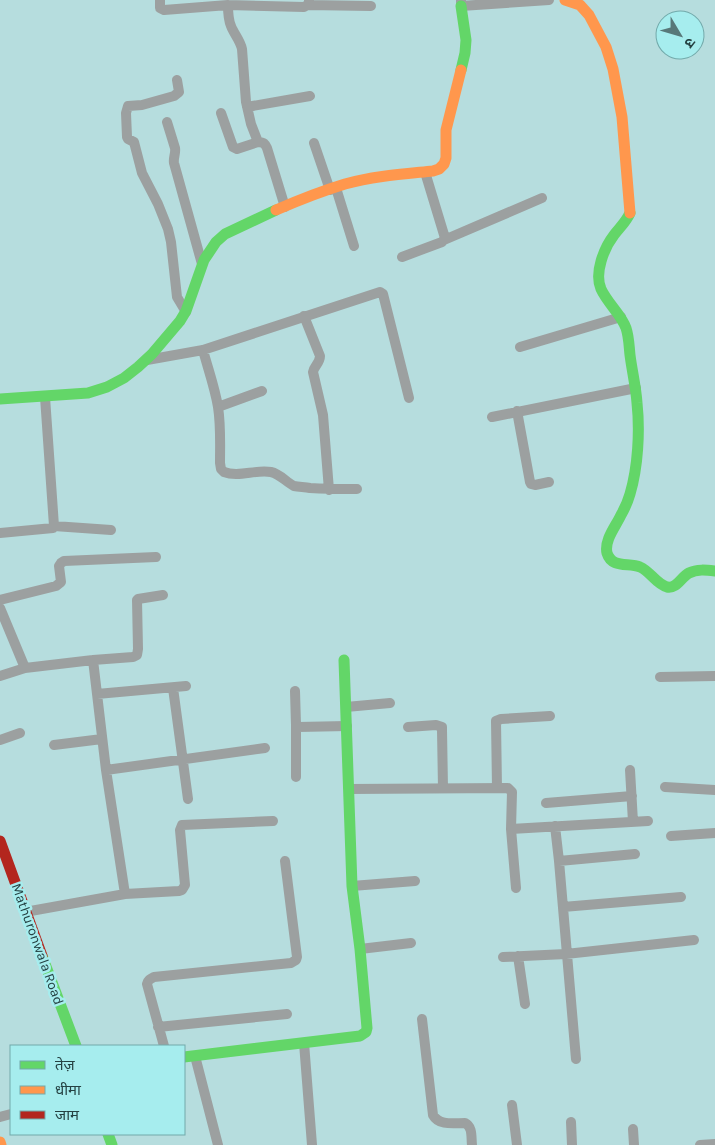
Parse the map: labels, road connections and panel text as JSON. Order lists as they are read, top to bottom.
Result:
{
  "streets": {
    "street": ["Mathuronwala Road"]
  },
  "legend": ["तेज़", "धीमा", "जाम"],
  "north": "bottom right"
}
